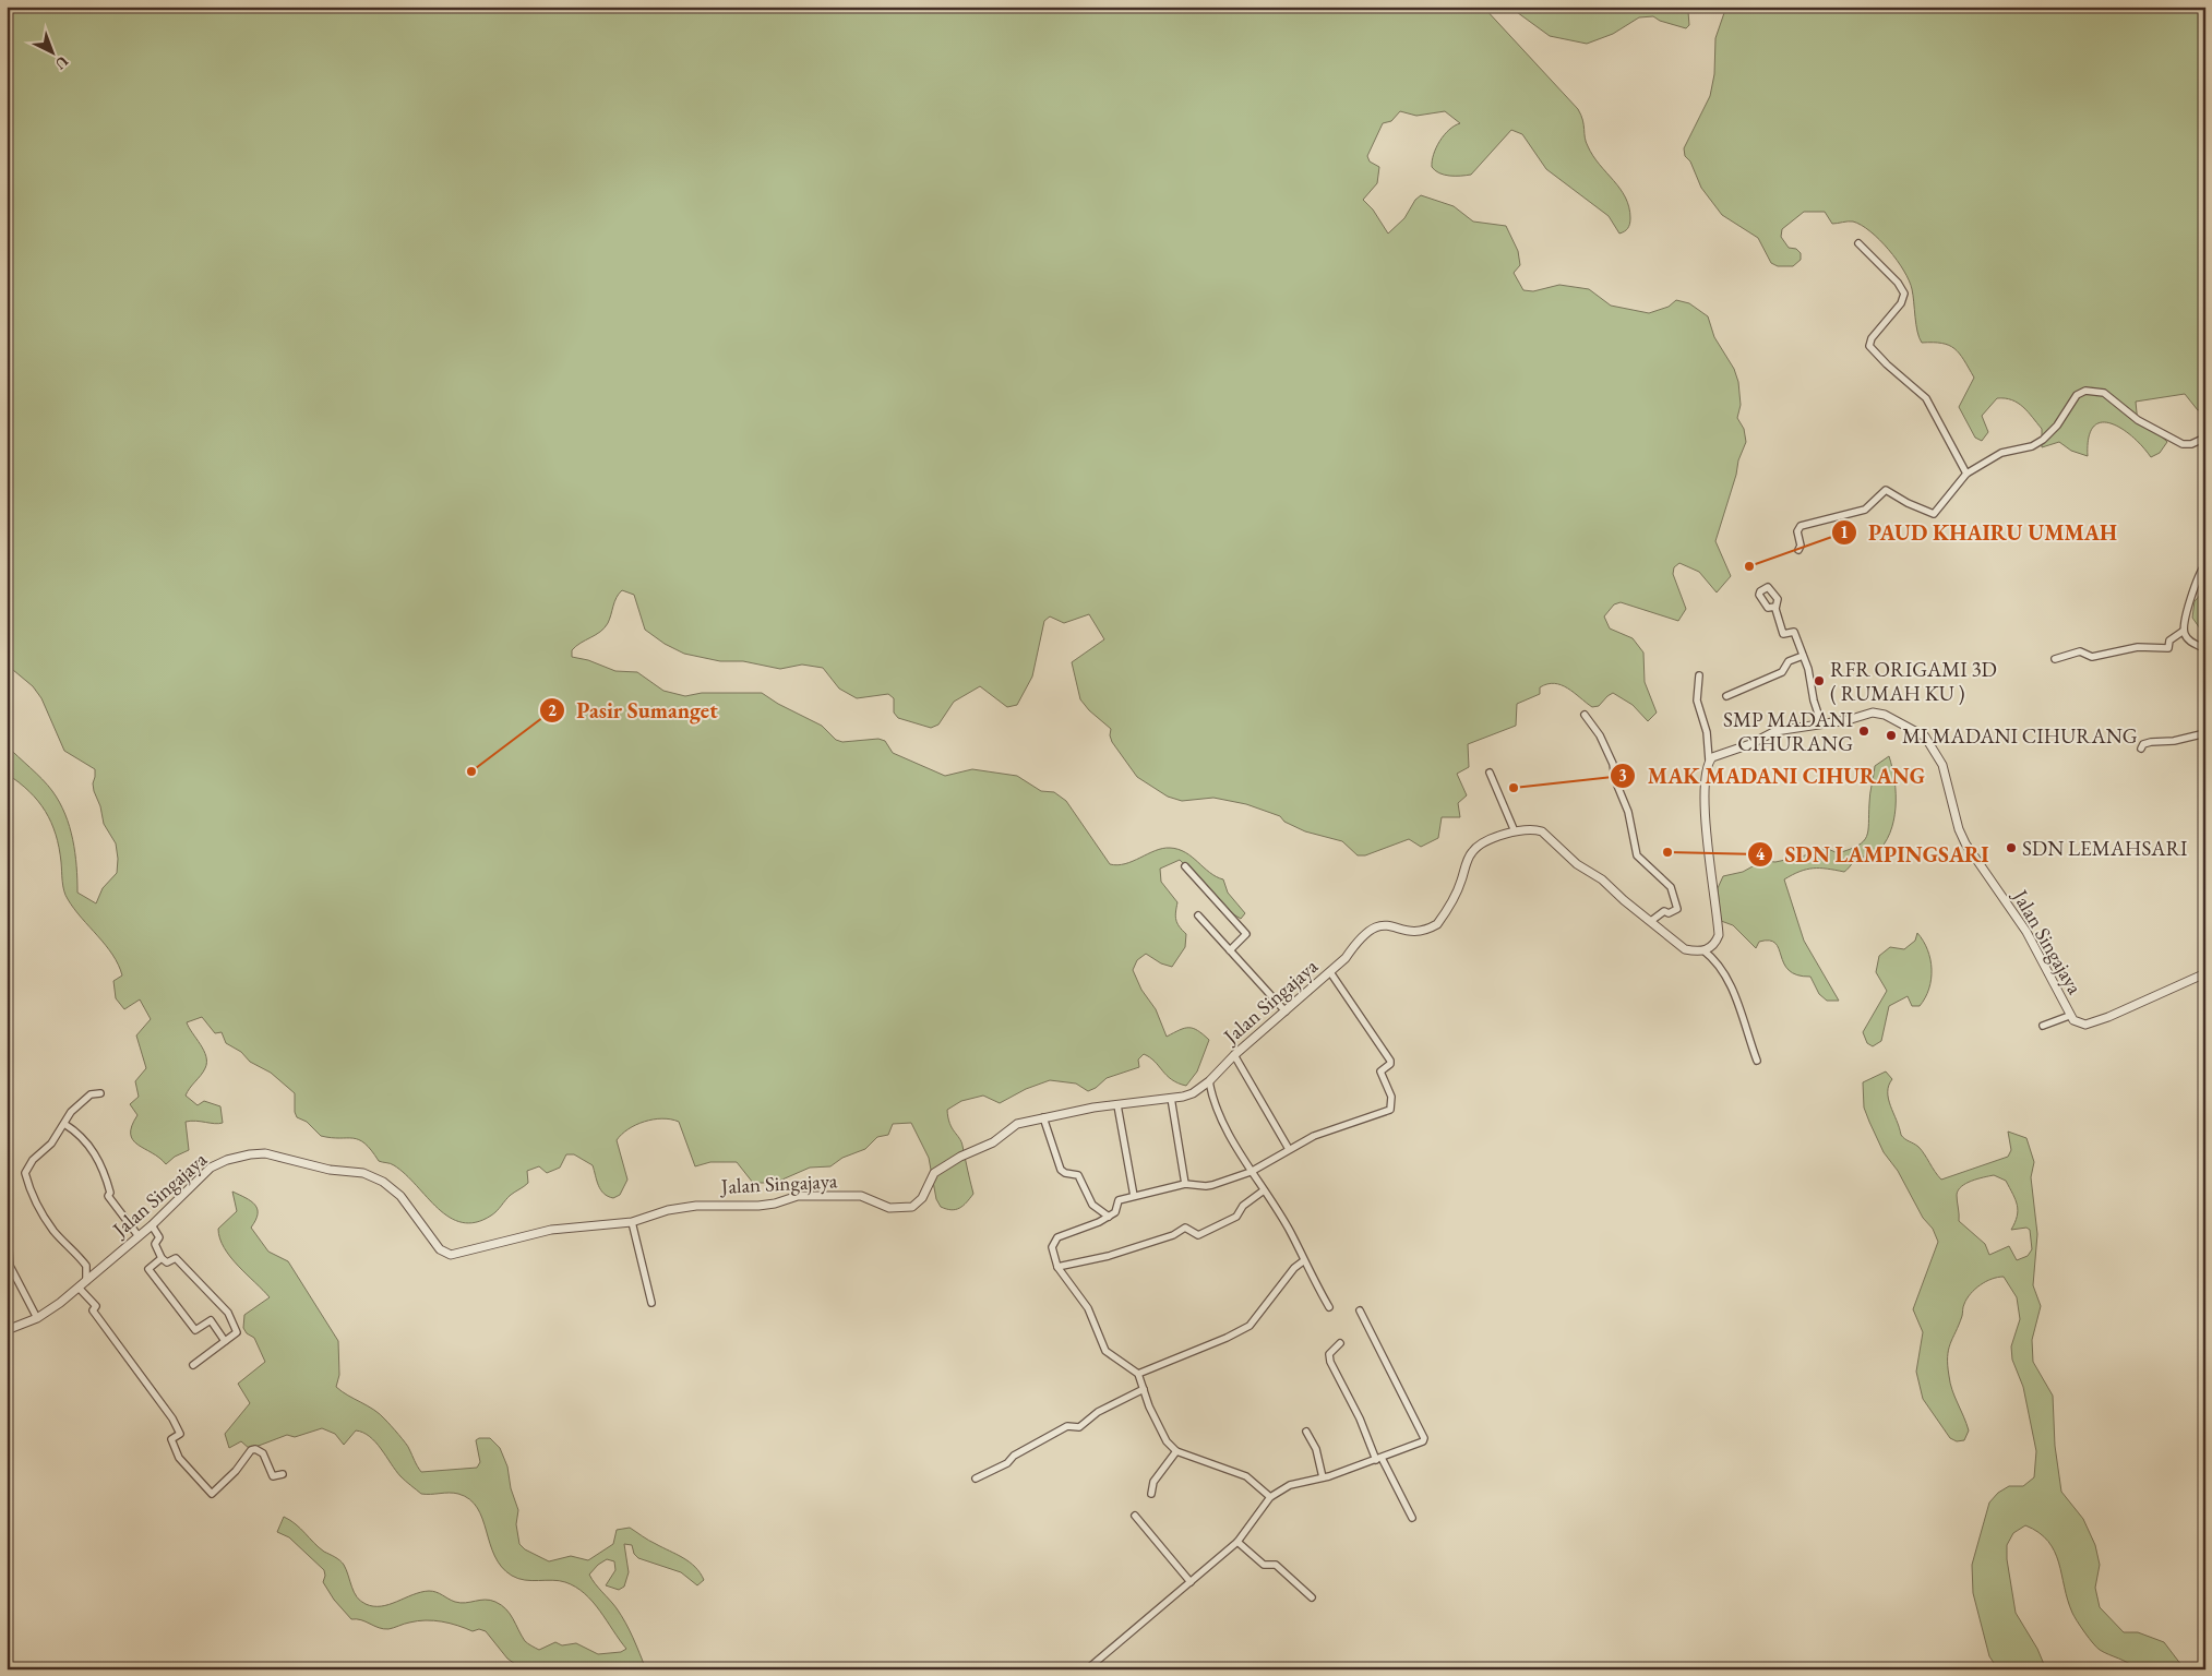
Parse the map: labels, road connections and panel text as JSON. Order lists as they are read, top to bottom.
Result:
{
  "streets": {
    "street": ["Jalan Singajaya"]
  },
  "places": [
    "PAUD KHAIRU UMMAH",
    "RFR ORIGAMI 3D ( RUMAH KU )",
    "SMP MADANI CIHURANG",
    "MI MADANI CIHURANG",
    "Pasir Sumanget",
    "MAK MADANI CIHURANG",
    "SDN LEMAHSARI",
    "SDN LAMPINGSARI"
  ],
  "north": "bottom right"
}
